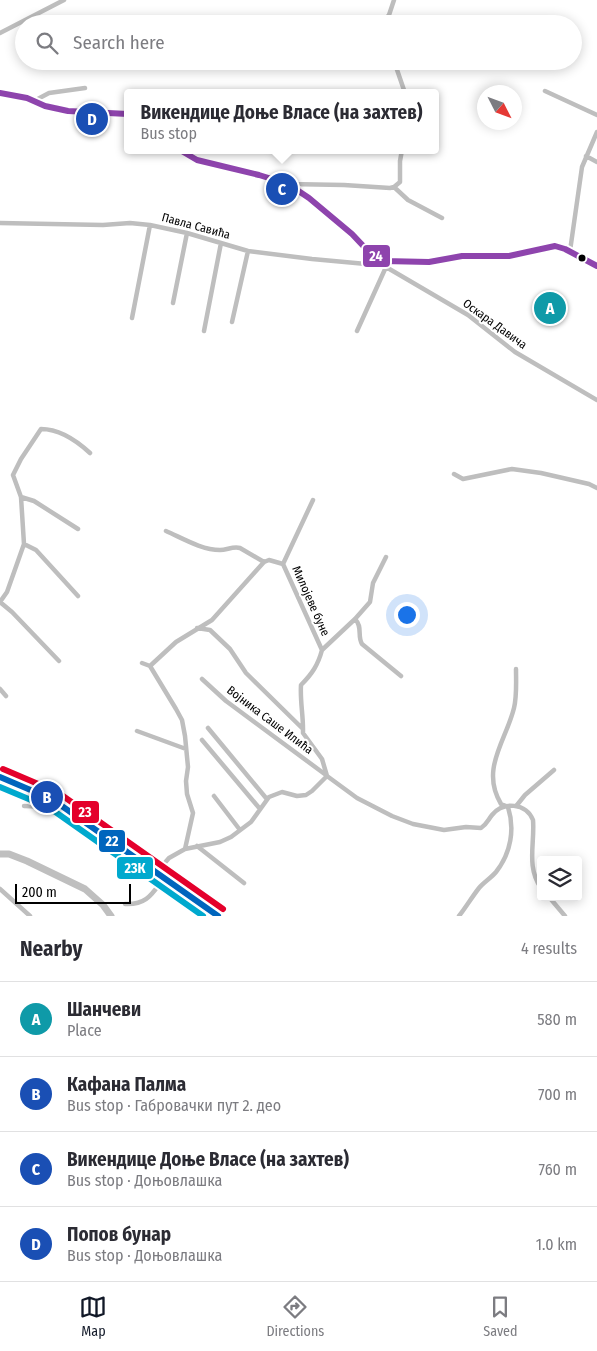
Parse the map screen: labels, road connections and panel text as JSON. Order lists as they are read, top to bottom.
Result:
{
  "streets": {
    "street": [
      "Павла Савића",
      "Оскара Давича",
      "Милојеве буне",
      "Војника Саше Илића"
    ]
  },
  "crossings": [
    ["Павла Савића", "Оскара Давича"],
    ["Милојеве буне", "Војника Саше Илића"]
  ],
  "lines": [
    "transit line 24",
    "transit line 23",
    "transit line 22",
    "transit line 23К"
  ],
  "scale_bar": "200 m",
  "north": "bottom right",
  "page": {
    "search": "Search here",
    "popup": ["Викендице Доње Власе (на захтев)", "Bus stop"],
    "pins": [
      "D",
      "C",
      "A",
      "B"
    ],
    "scale": "200 m",
    "heading": ["Nearby", "4 results"],
    "list": [
      {
        "mark": "A",
        "name": "Шанчеви",
        "note": "Place",
        "value": "580 m"
      },
      {
        "mark": "B",
        "name": "Кафана Палма",
        "note": "Bus stop · Габровачки пут 2. део",
        "value": "700 m"
      },
      {
        "mark": "C",
        "name": "Викендице Доње Власе (на захтев)",
        "note": "Bus stop · Доњовлашка",
        "value": "760 m"
      },
      {
        "mark": "D",
        "name": "Попов бунар",
        "note": "Bus stop · Доњовлашка",
        "value": "1.0 km"
      }
    ],
    "nav": ["Map", "Directions", "Saved"]
  }
}
